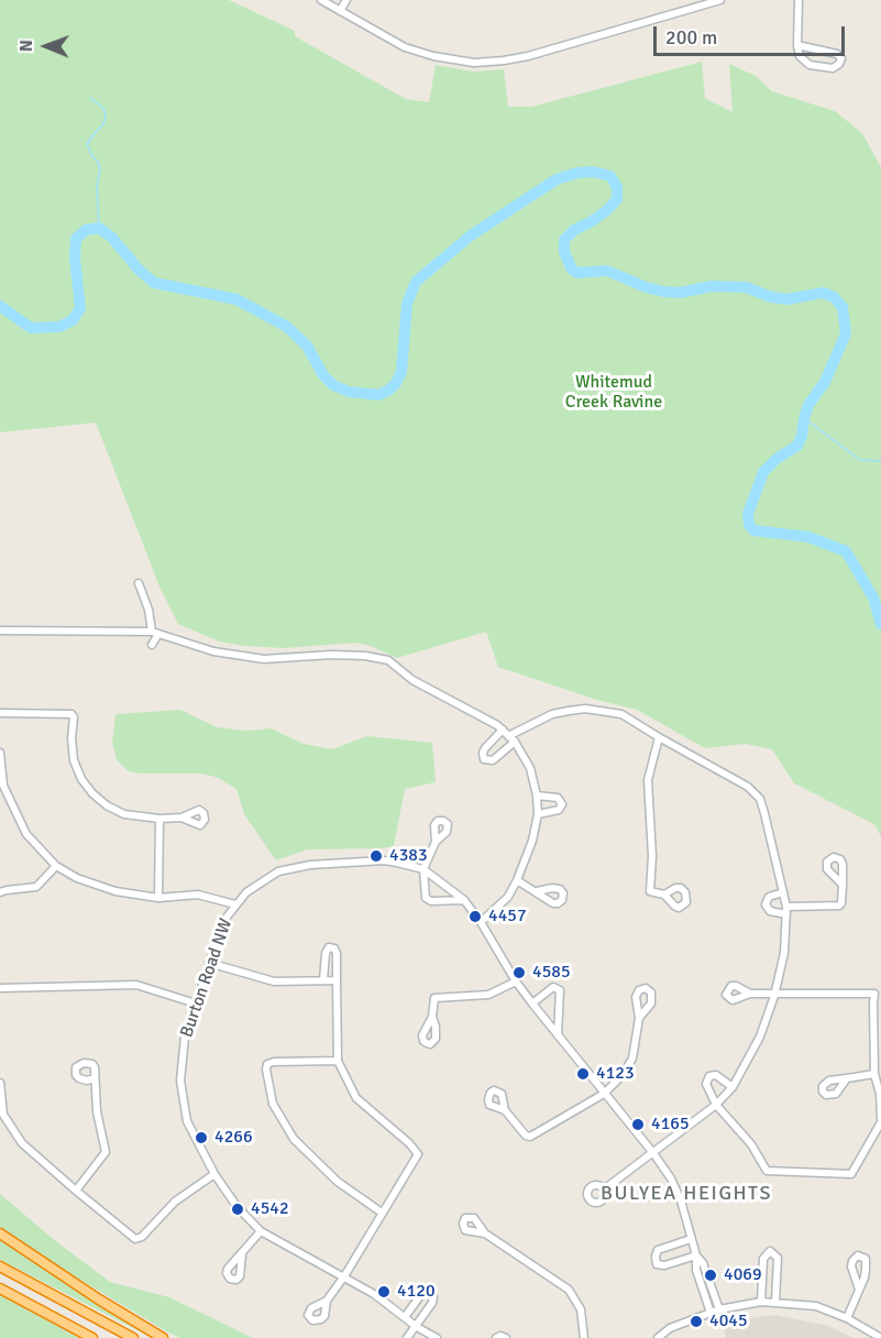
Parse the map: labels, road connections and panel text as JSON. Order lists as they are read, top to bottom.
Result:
{
  "streets": {
    "street": ["Burton Road NW"]
  },
  "districts": ["BULYEA HEIGHTS"],
  "parks": ["Whitemud Creek Ravine"],
  "places": [
    "4383",
    "4457",
    "4585",
    "4123",
    "4165",
    "4266",
    "4542",
    "4069",
    "4120",
    "4045"
  ],
  "scale_bar": "200 m",
  "north": "left"
}
